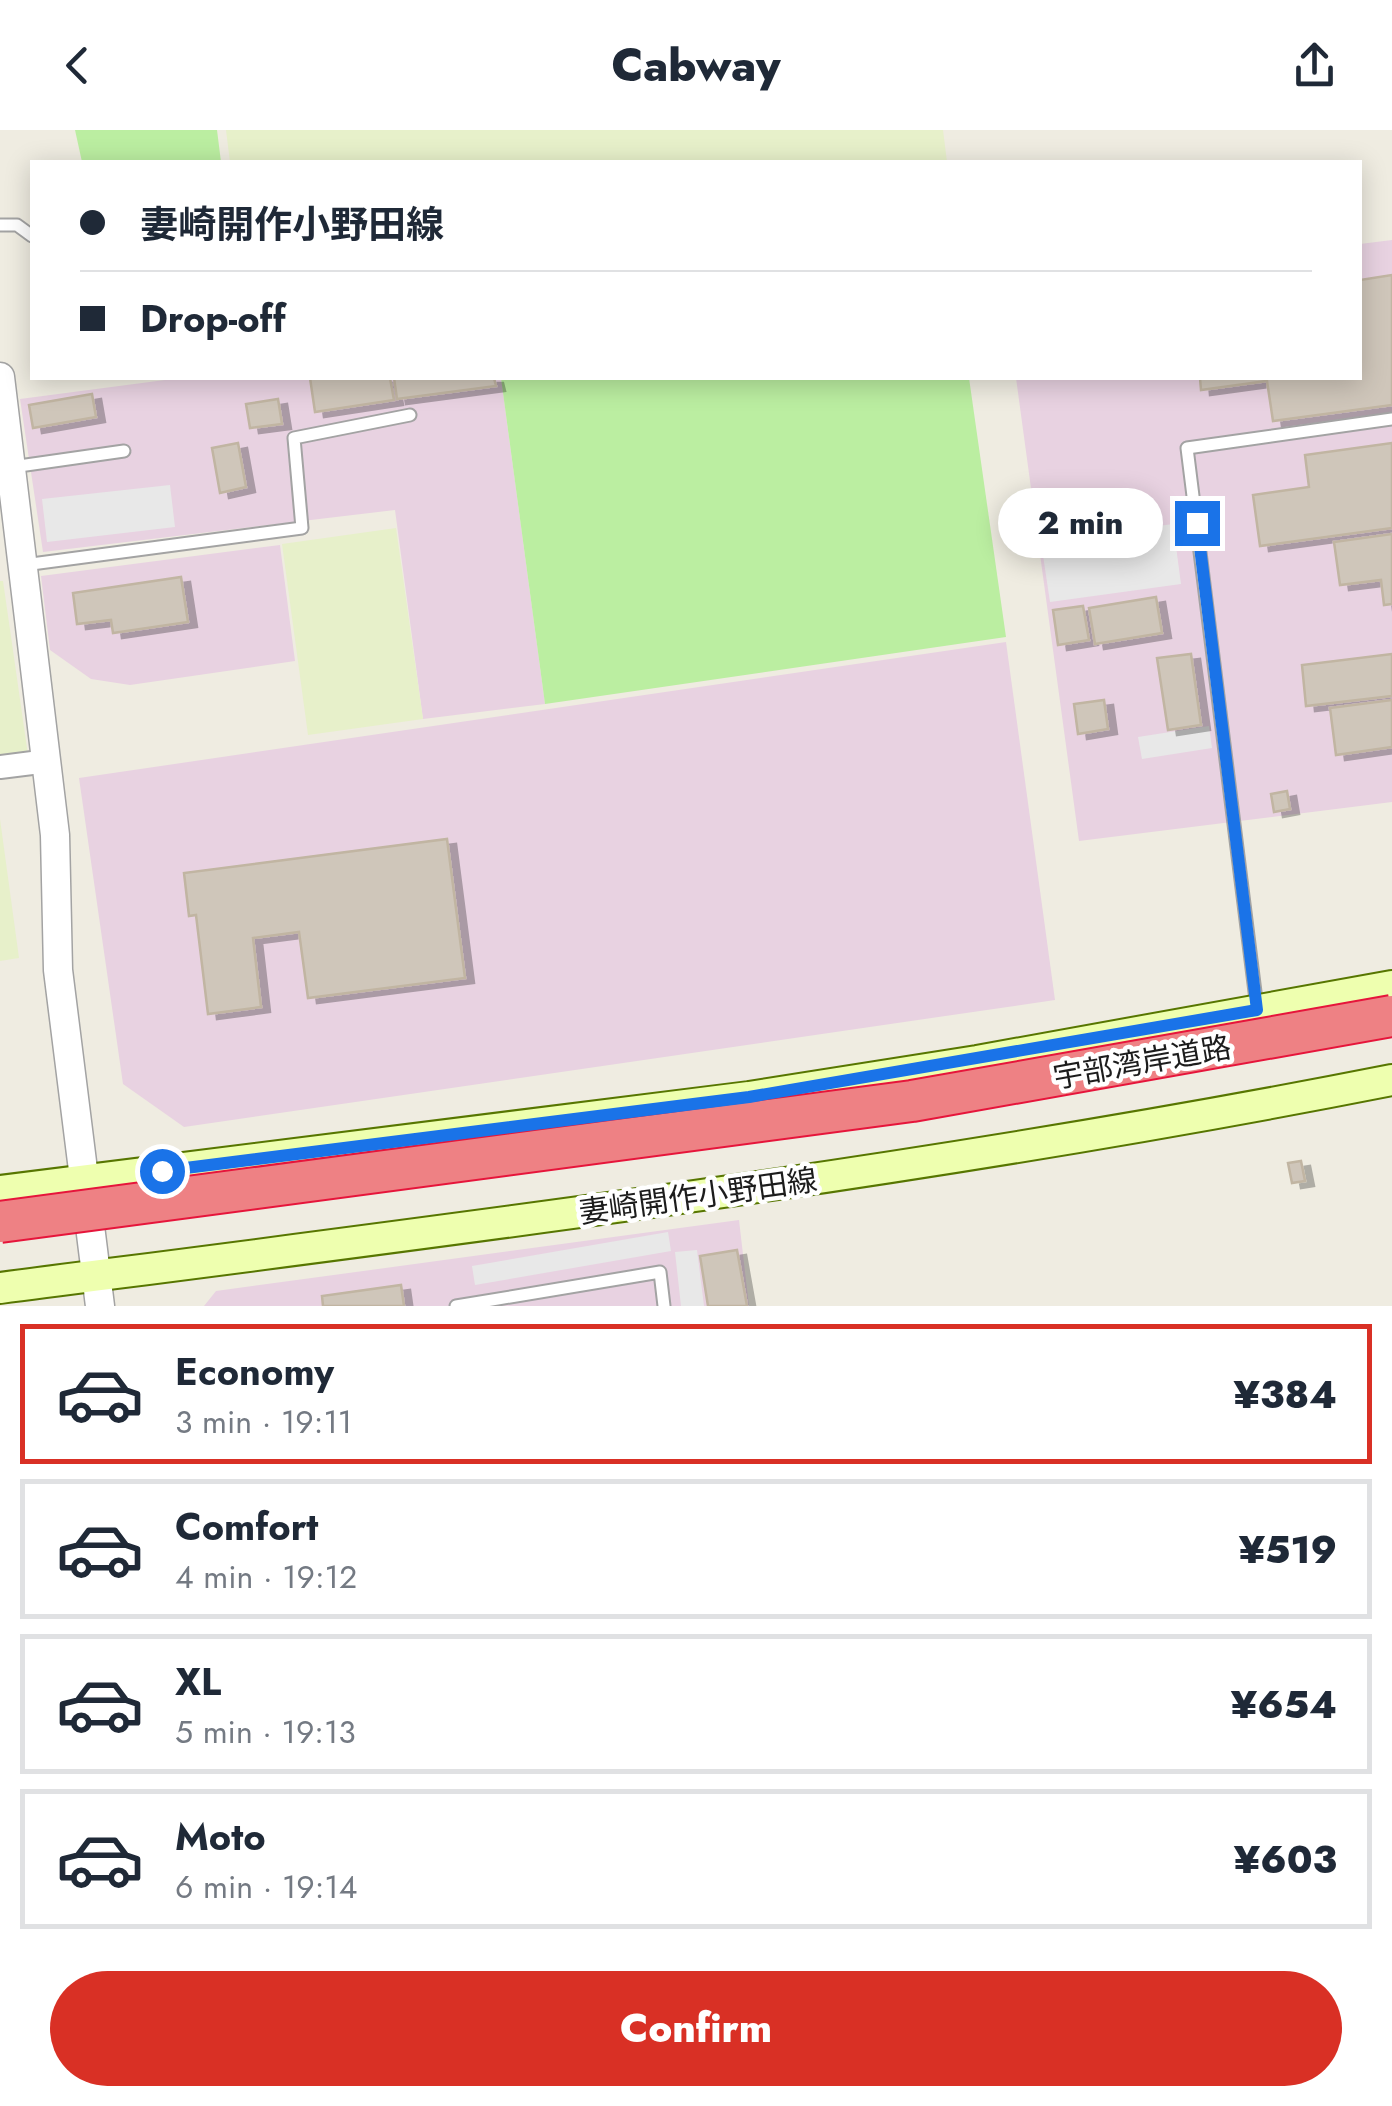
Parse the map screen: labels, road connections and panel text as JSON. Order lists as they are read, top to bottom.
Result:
{
  "streets": {
    "highway": ["宇部湾岸道路"],
    "main road": ["妻崎開作小野田線"]
  },
  "page": {
    "header": "Cabway",
    "banner": ["妻崎開作小野田線", "Drop-off"],
    "bubble": "2 min",
    "list": [
      {
        "name": "Economy",
        "note": "3 min · 19:11",
        "value": "¥384"
      },
      {
        "name": "Comfort",
        "note": "4 min · 19:12",
        "value": "¥519"
      },
      {
        "name": "XL",
        "note": "5 min · 19:13",
        "value": "¥654"
      },
      {
        "name": "Moto",
        "note": "6 min · 19:14",
        "value": "¥603"
      }
    ],
    "buttons": "Confirm"
  }
}
